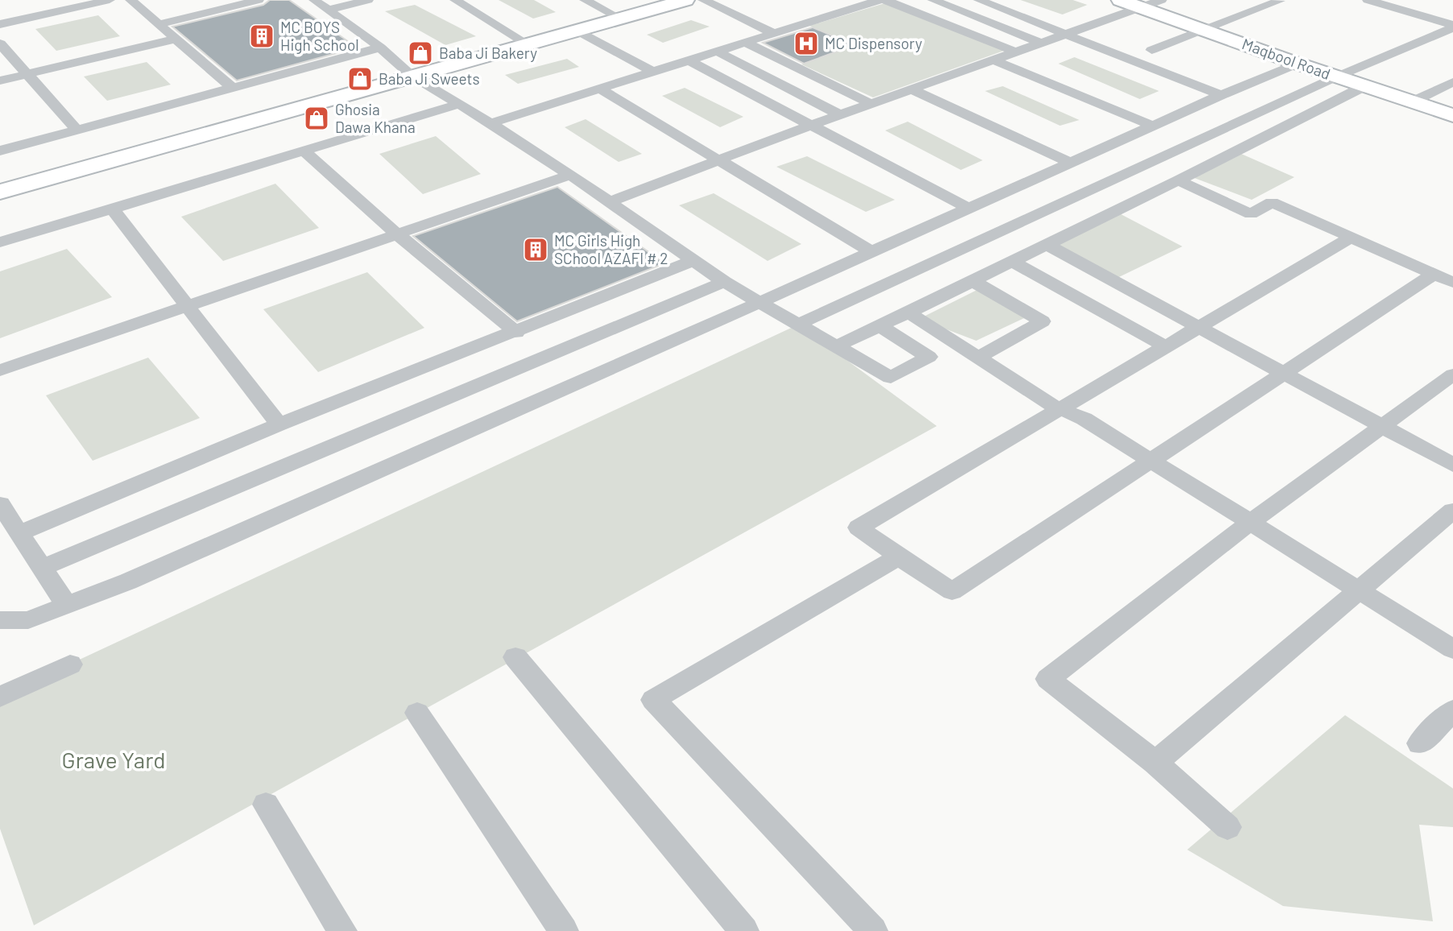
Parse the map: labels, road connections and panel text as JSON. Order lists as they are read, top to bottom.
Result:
{
  "streets": {
    "street": ["Maqbool Road"]
  },
  "parks": ["Grave Yard"],
  "places": {
    "building": ["MC BOYS High School", "MC Girls High SChool AZAFI # 2"],
    "hospital": ["MC Dispensory"],
    "shop": ["Baba Ji Bakery", "Baba Ji Sweets", "Ghosia Dawa Khana"]
  }
}
